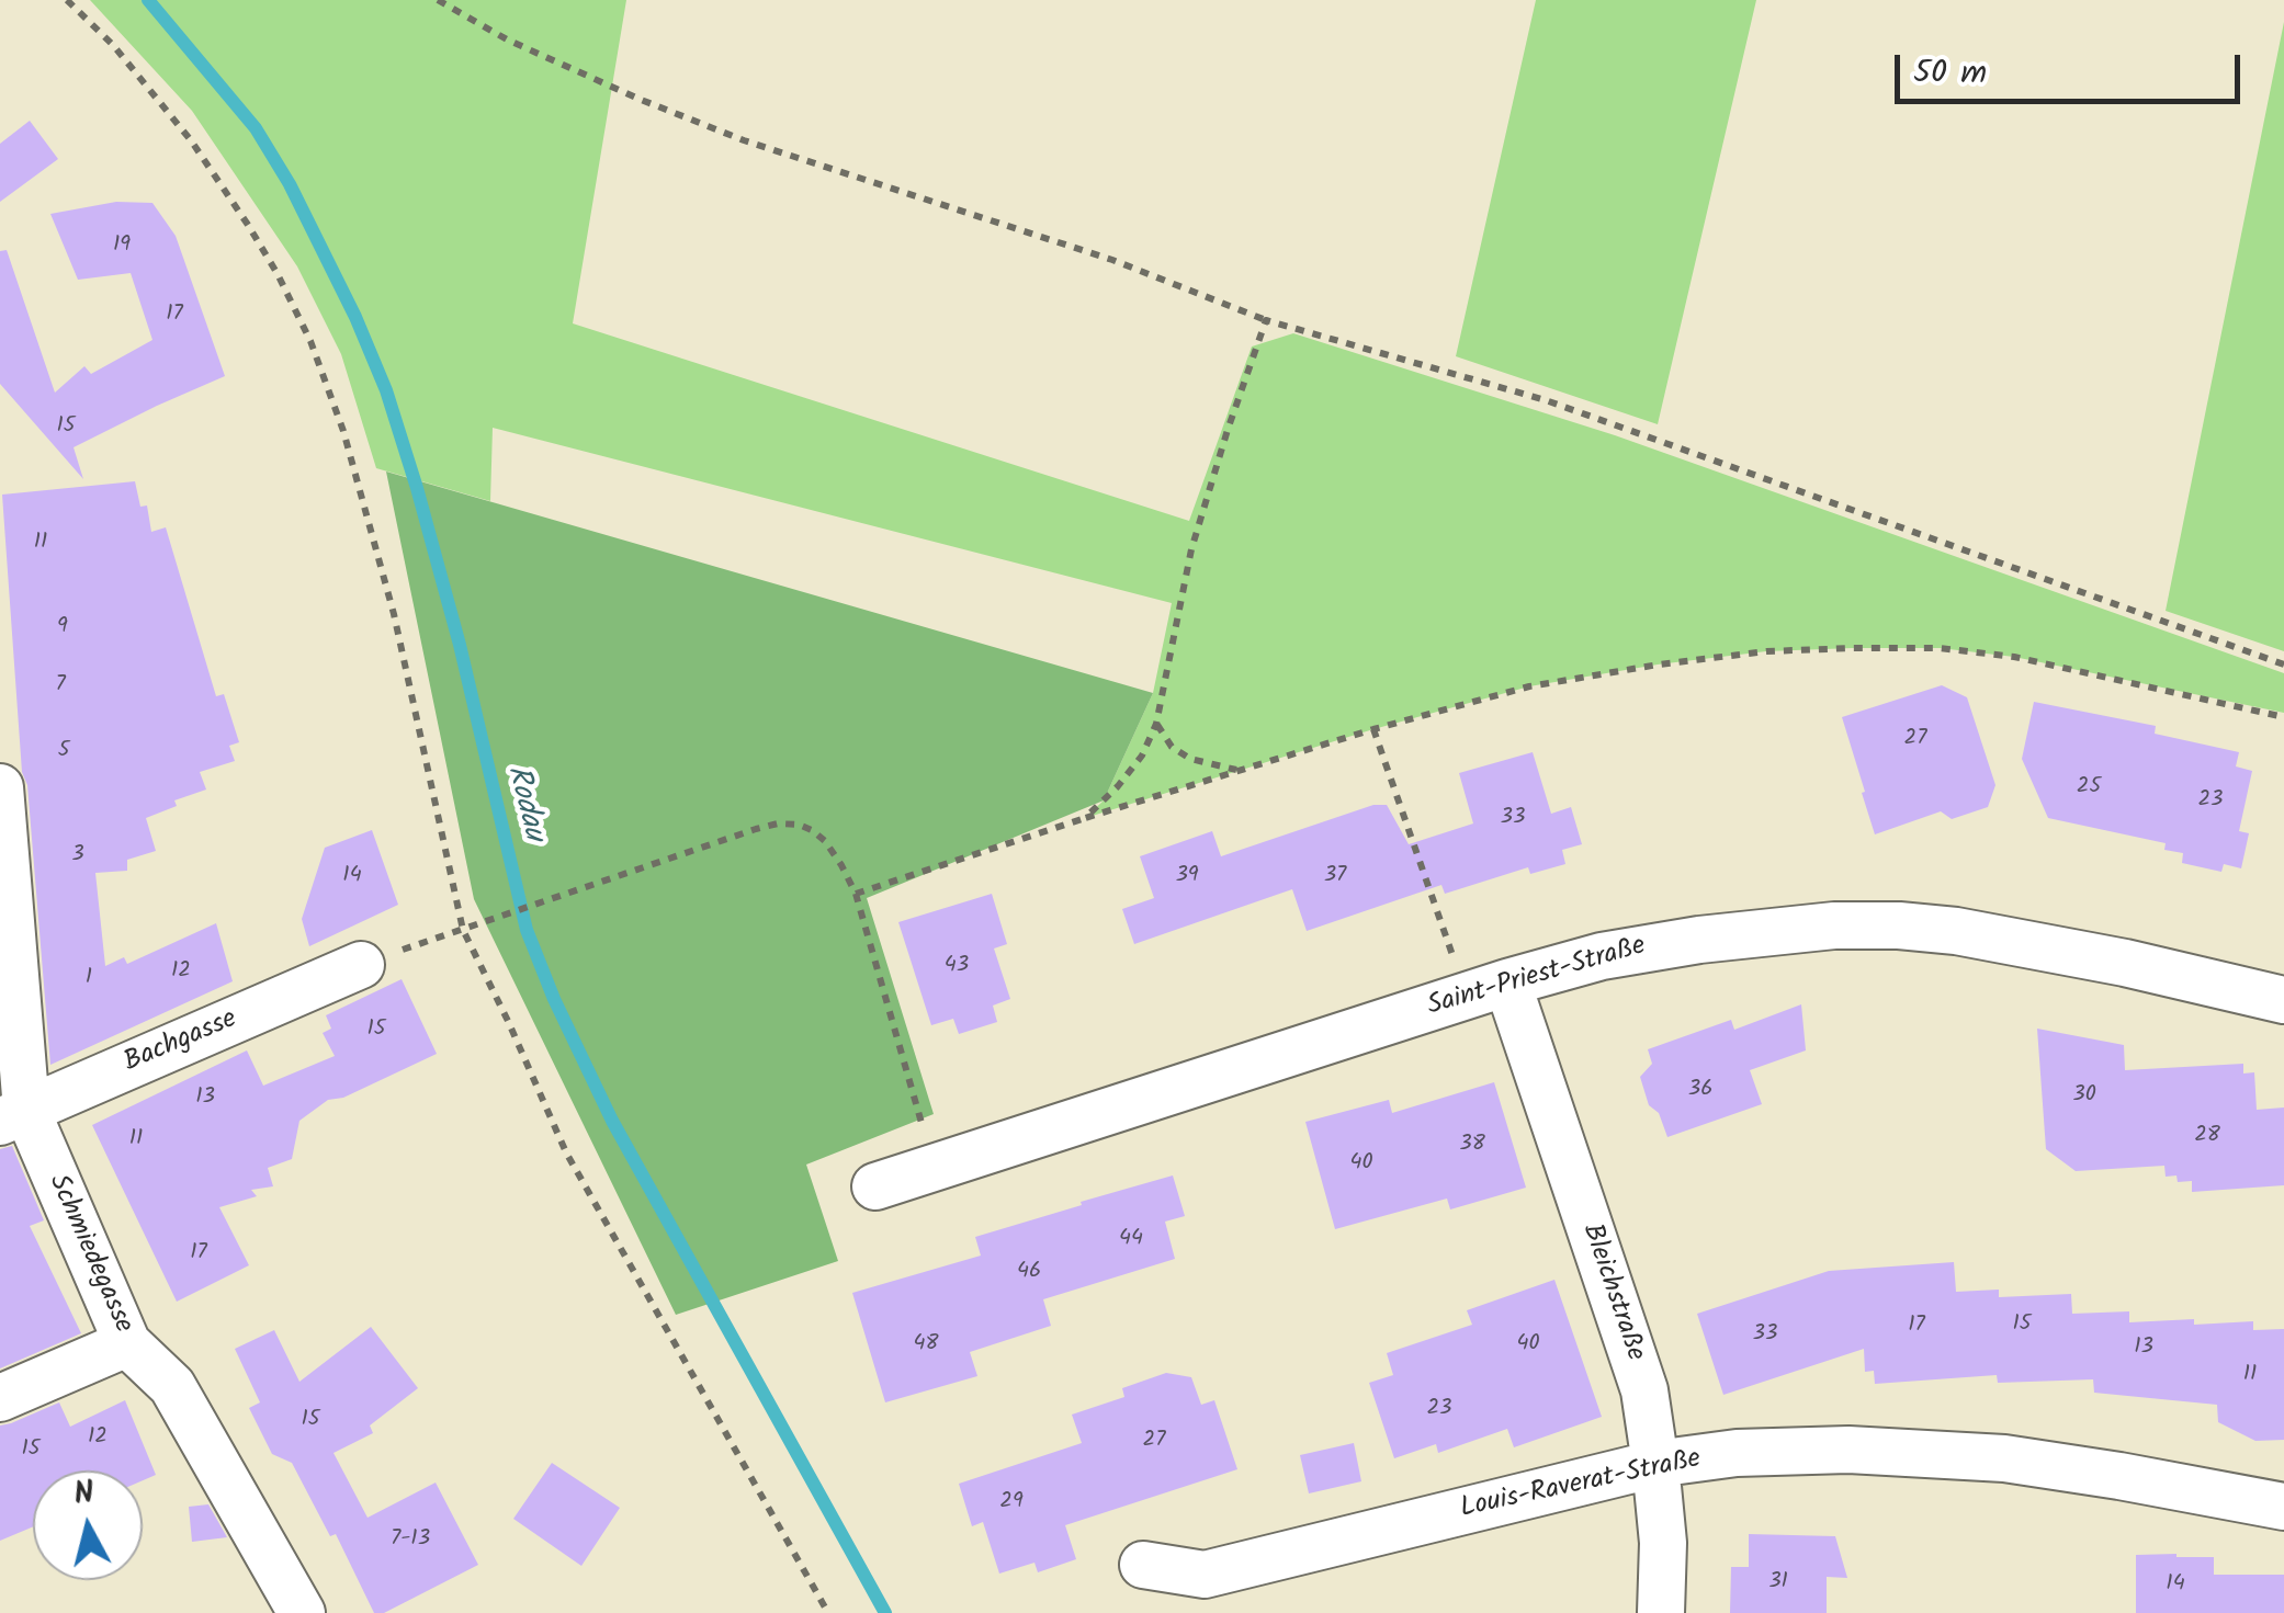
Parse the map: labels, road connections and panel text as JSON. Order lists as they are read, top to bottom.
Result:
{
  "streets": {
    "street": [
      "Saint-Priest-Straße",
      "Bachgasse",
      "Schmiedegasse",
      "Bleichstraße",
      "Louis-Raverat-Straße"
    ]
  },
  "crossings": [
    ["Saint-Priest-Straße", "Bleichstraße"],
    ["Bachgasse", "Schmiedegasse"],
    ["Bleichstraße", "Louis-Raverat-Straße"]
  ],
  "water": ["Rodau"],
  "house_numbers": [
    "19",
    "17",
    "15",
    "11",
    "9",
    "7",
    "27",
    "5",
    "25",
    "23",
    "33",
    "3",
    "14",
    "39",
    "37",
    "43",
    "12",
    "1",
    "15",
    "36",
    "30",
    "13",
    "28",
    "11",
    "38",
    "40",
    "44",
    "17",
    "46",
    "15",
    "17",
    "33",
    "48",
    "40",
    "13",
    "11",
    "23",
    "15",
    "12",
    "27",
    "15",
    "29",
    "7-13",
    "31",
    "14"
  ],
  "scale_bar": "50 m",
  "north": "top"
}
